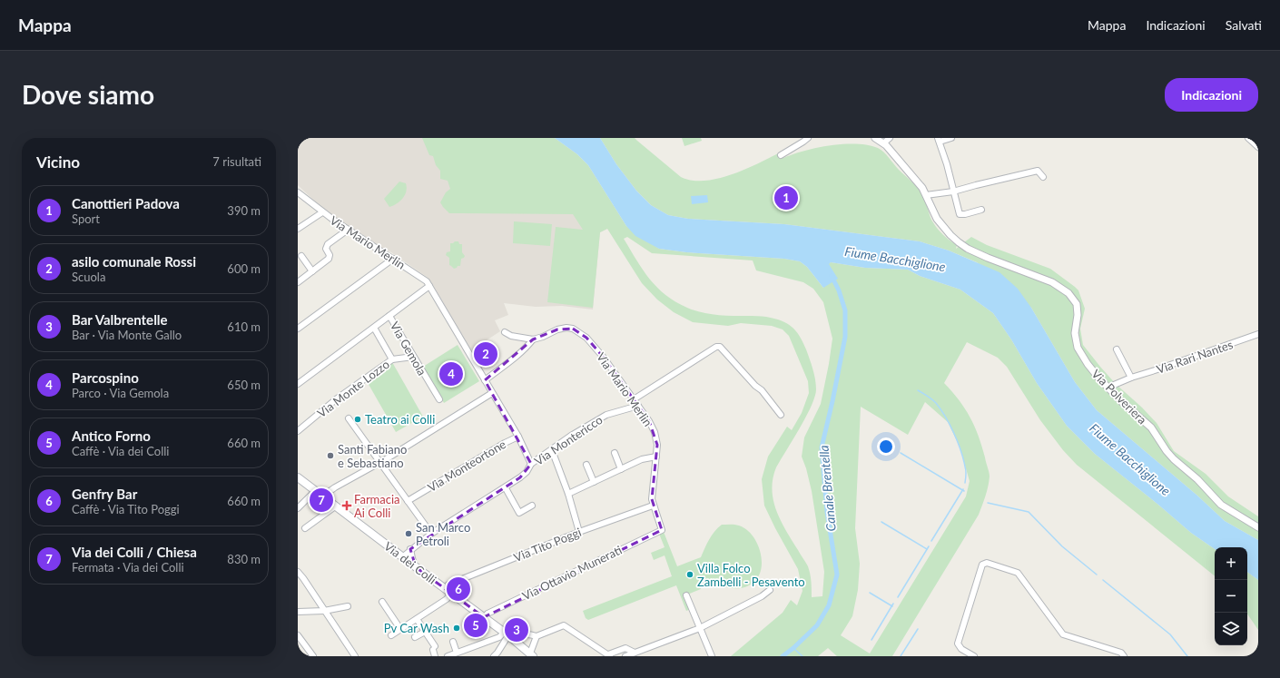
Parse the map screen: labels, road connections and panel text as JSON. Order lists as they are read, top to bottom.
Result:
{
  "streets": {
    "main road": ["Via dei Colli"],
    "street": [
      "Via Mario Merlin",
      "Via Gemola",
      "Via Rari Nantes",
      "Via Monte Lozzo",
      "Via Polveriera",
      "Via Montericco",
      "Via Monteortone",
      "Via Tito Poggi",
      "Via Ottavio Munerati"
    ]
  },
  "crossings": [
    ["Via Mario Merlin", "Via Montericco"],
    ["Via Mario Merlin", "Via Tito Poggi"],
    ["Via Mario Merlin", "Via Ottavio Munerati"],
    ["Via Gemola", "Via Monte Lozzo"],
    ["Via Rari Nantes", "Via Polveriera"],
    ["Via Montericco", "Via Monteortone"],
    ["Via Montericco", "Via dei Colli"],
    ["Via Tito Poggi", "Via dei Colli"],
    ["Via dei Colli", "Via Ottavio Munerati"]
  ],
  "water": ["Fiume Bacchiglione", "Canale Brentella"],
  "places": {
    "other": [
      "Teatro ai Colli",
      "Santi Fabiano e Sebastiano",
      "San Marco Petroli",
      "Villa Folco Zambelli - Pesavento",
      "Pv Car Wash"
    ],
    "health": ["Farmacia Ai Colli"]
  },
  "page": {
    "header": "Mappa",
    "nav": ["Mappa", "Indicazioni", "Salvati"],
    "buttons": "Indicazioni",
    "title": "Dove siamo",
    "heading": ["Vicino", "7 risultati"],
    "pins": [
      "1",
      "2",
      "4",
      "7",
      "6",
      "5",
      "3"
    ],
    "list": [
      {
        "mark": "1",
        "name": "Canottieri Padova",
        "note": "Sport",
        "value": "390 m"
      },
      {
        "mark": "2",
        "name": "asilo comunale Rossi",
        "note": "Scuola",
        "value": "600 m"
      },
      {
        "mark": "3",
        "name": "Bar Valbrentelle",
        "note": "Bar · Via Monte Gallo",
        "value": "610 m"
      },
      {
        "mark": "4",
        "name": "Parcospino",
        "note": "Parco · Via Gemola",
        "value": "650 m"
      },
      {
        "mark": "5",
        "name": "Antico Forno",
        "note": "Caffè · Via dei Colli",
        "value": "660 m"
      },
      {
        "mark": "6",
        "name": "Genfry Bar",
        "note": "Caffè · Via Tito Poggi",
        "value": "660 m"
      },
      {
        "mark": "7",
        "name": "Via dei Colli / Chiesa",
        "note": "Fermata · Via dei Colli",
        "value": "830 m"
      }
    ],
    "map_buttons": ["+", "−"]
  }
}
